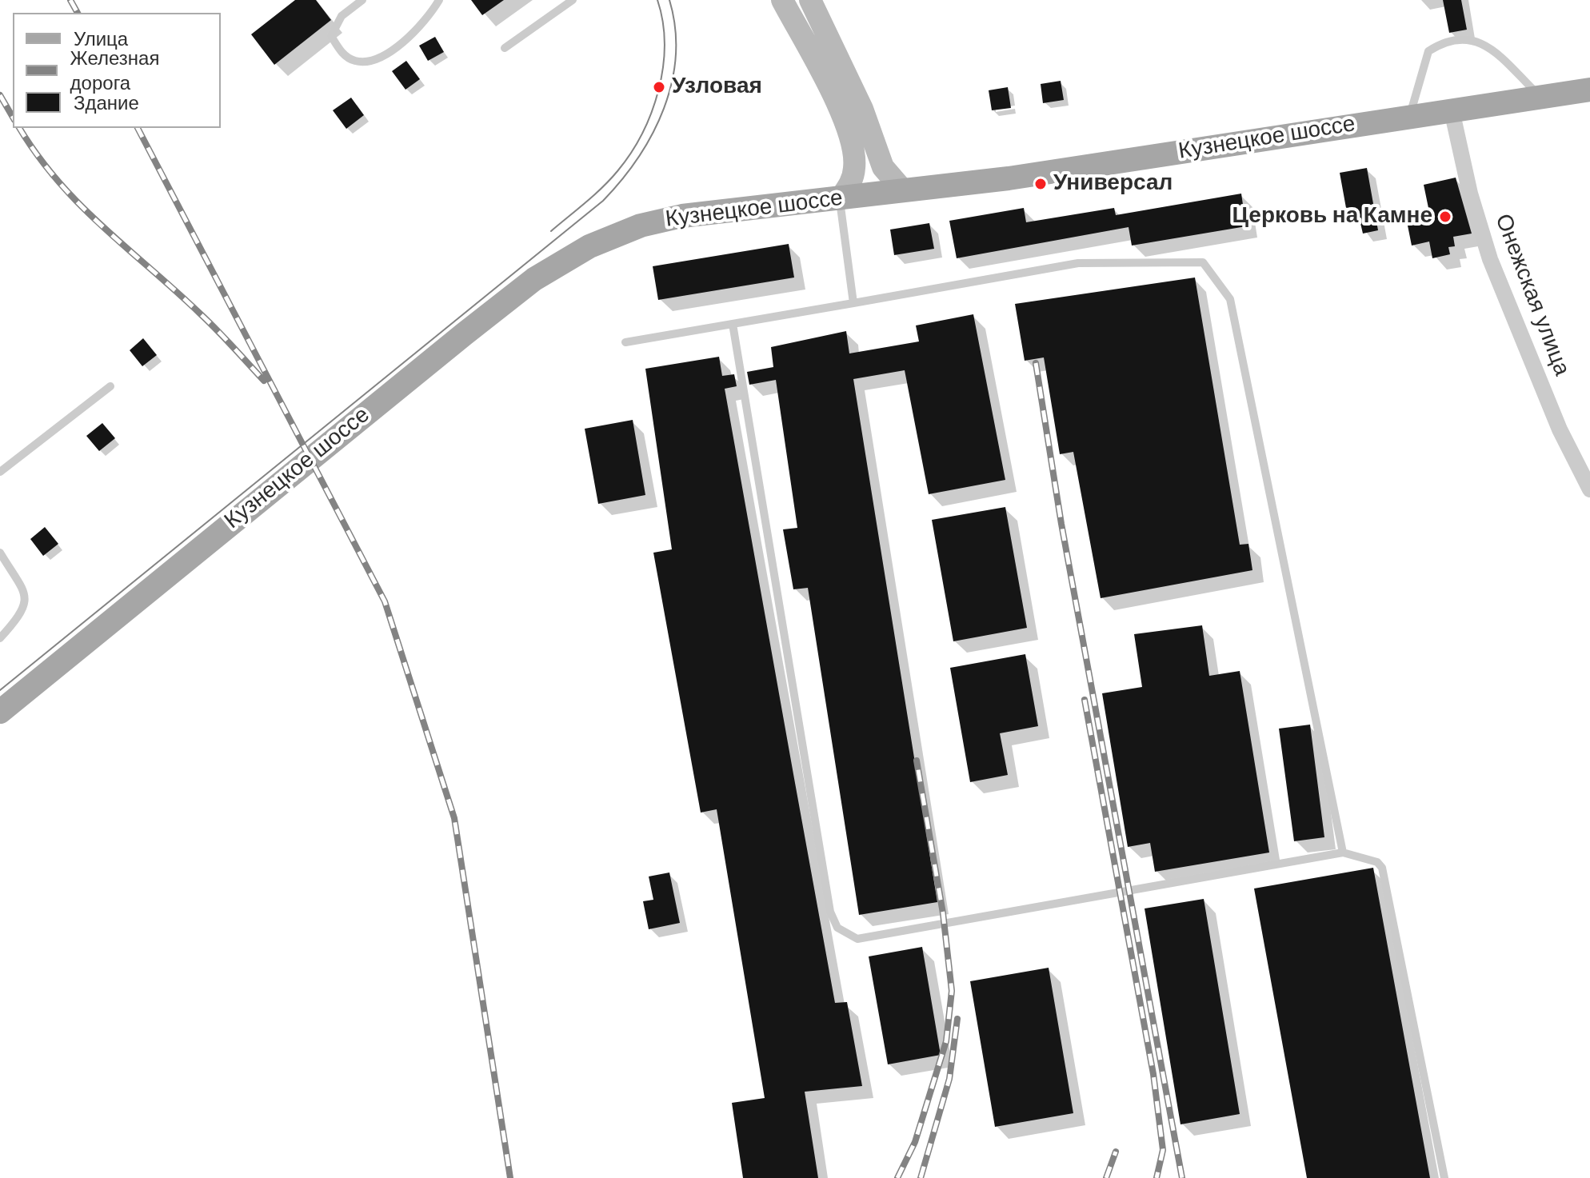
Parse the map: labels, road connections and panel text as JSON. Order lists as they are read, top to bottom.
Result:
{
  "streets": {
    "main road": ["Кузнецкое шоссе"],
    "street": ["Онежская улица"]
  },
  "crossings": [
    ["Кузнецкое шоссе", "Онежская улица"]
  ],
  "places": ["Узловая", "Универсал", "Церковь на Камне"],
  "legend": ["Улица", "Железная дорога", "Здание"]
}
